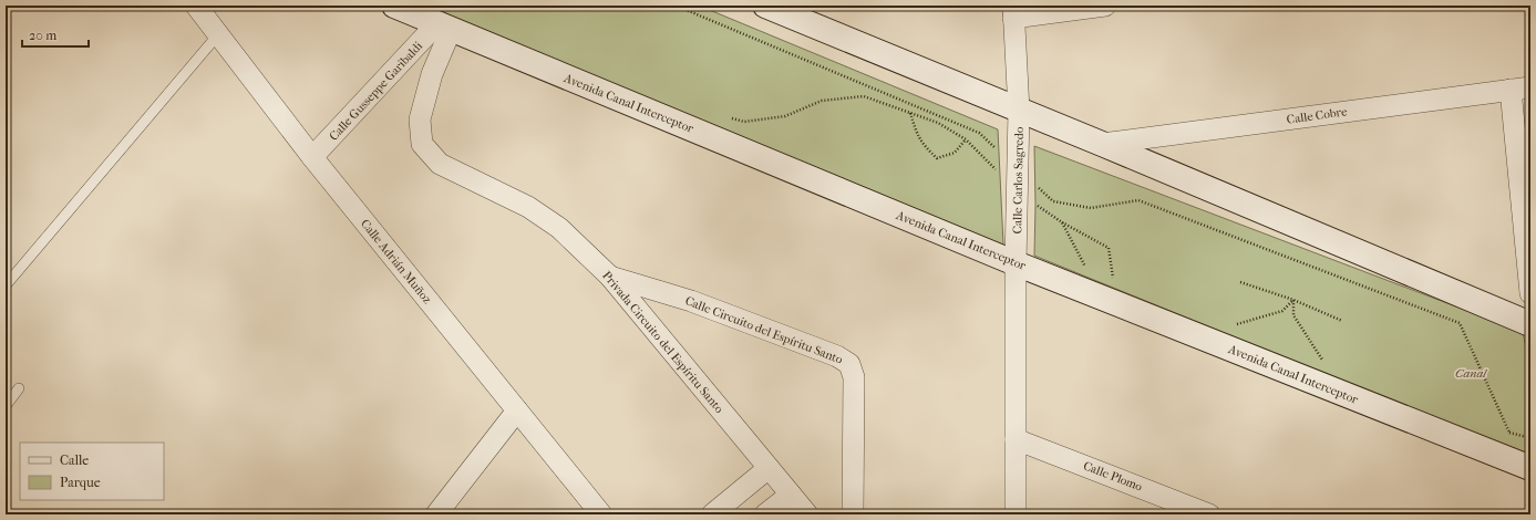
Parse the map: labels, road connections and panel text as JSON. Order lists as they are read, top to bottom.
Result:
{
  "streets": {
    "street": [
      "Calle Gusseppe Garibaldi",
      "Avenida Canal Interceptor",
      "Calle Cobre",
      "Calle Carlos Sagredo",
      "Calle Adrián Muñoz",
      "Calle Circuito del Espíritu Santo",
      "Privada Circuito del Espíritu Santo",
      "Calle Plomo"
    ]
  },
  "crossings": [
    ["Calle Gusseppe Garibaldi", "Avenida Canal Interceptor"],
    ["Calle Gusseppe Garibaldi", "Calle Adrián Muñoz"],
    ["Calle Gusseppe Garibaldi", "Privada Circuito del Espíritu Santo"],
    ["Avenida Canal Interceptor", "Calle Carlos Sagredo"],
    ["Avenida Canal Interceptor", "Privada Circuito del Espíritu Santo"],
    ["Calle Carlos Sagredo", "Calle Plomo"],
    ["Calle Circuito del Espíritu Santo", "Privada Circuito del Espíritu Santo"]
  ],
  "parks": ["Canal"],
  "legend": ["Calle", "Parque"],
  "scale_bar": "20 m"
}
